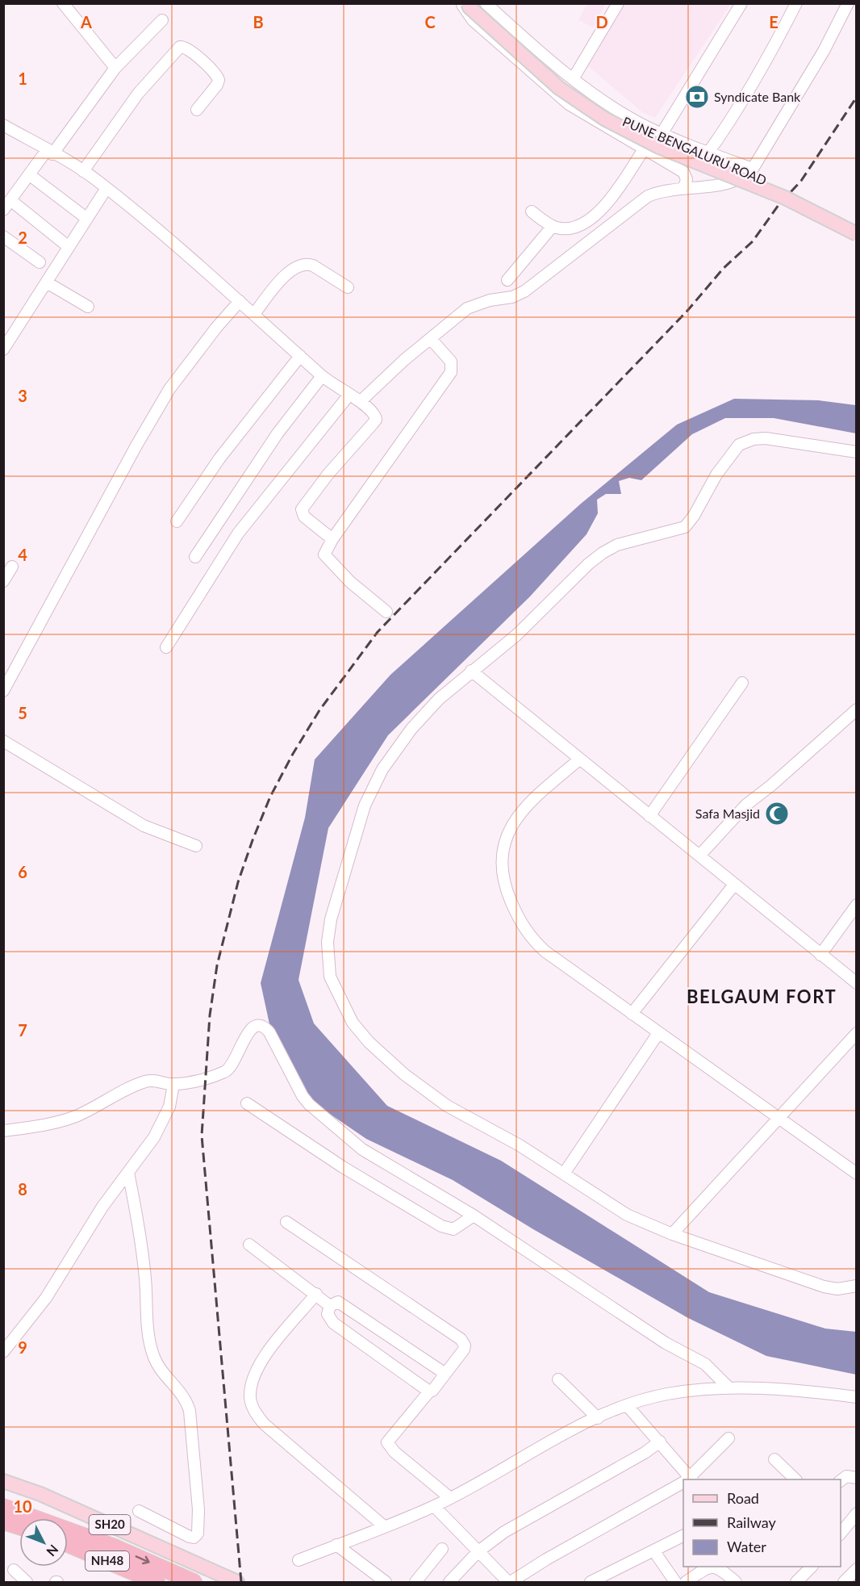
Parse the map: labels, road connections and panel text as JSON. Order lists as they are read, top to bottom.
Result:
{
  "streets": {
    "highway": ["NH48"],
    "main road": ["PUNE BENGALURU ROAD", "SH20"]
  },
  "districts": ["BELGAUM FORT"],
  "places": {
    "bank": ["Syndicate Bank"],
    "mosque": ["Safa Masjid"]
  },
  "legend": ["Road", "Railway", "Water"],
  "north": "bottom right",
  "grid": {
    "columns": [
      "A",
      "B",
      "C",
      "D",
      "E"
    ],
    "rows": [
      "1",
      "2",
      "3",
      "4",
      "5",
      "6",
      "7",
      "8",
      "9",
      "10"
    ]
  }
}
